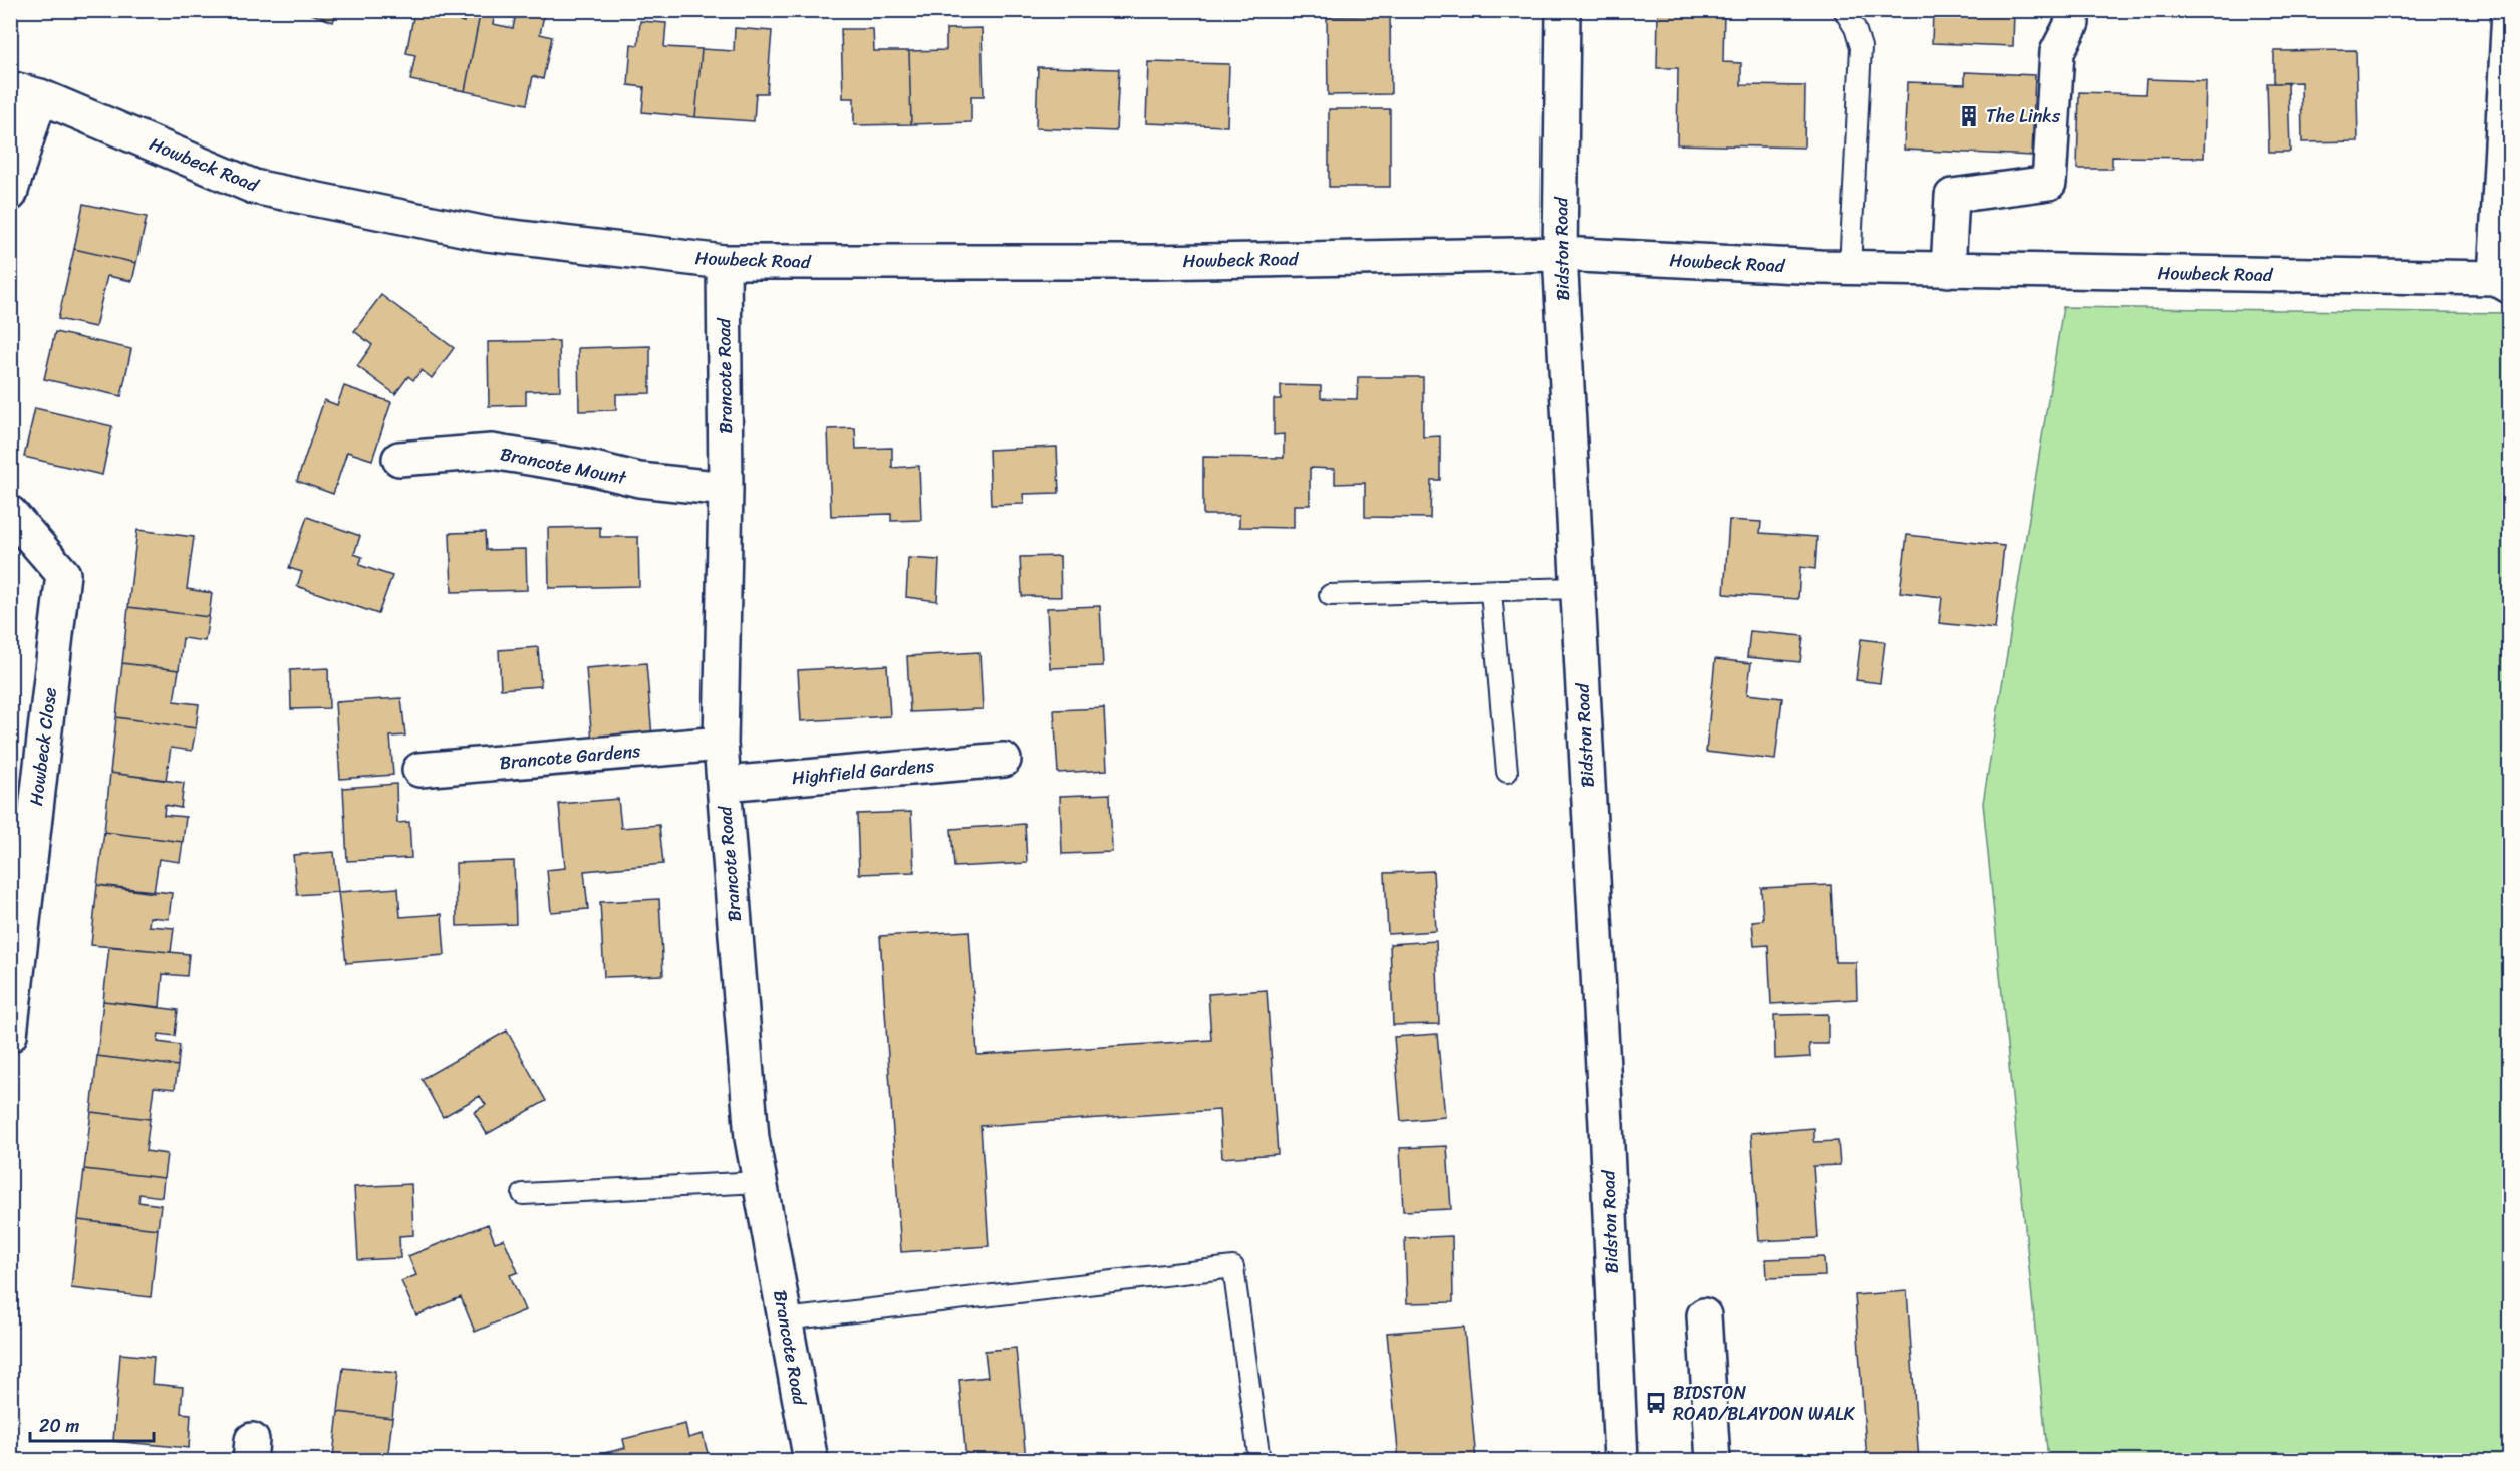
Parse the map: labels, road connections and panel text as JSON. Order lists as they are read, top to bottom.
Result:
{
  "streets": {
    "street": [
      "Howbeck Road",
      "Bidston Road",
      "Brancote Road",
      "Brancote Mount",
      "Howbeck Close",
      "Brancote Gardens",
      "Highfield Gardens"
    ]
  },
  "crossings": [
    ["Howbeck Road", "Bidston Road"],
    ["Howbeck Road", "Brancote Road"],
    ["Brancote Road", "Brancote Mount"],
    ["Brancote Road", "Brancote Gardens"],
    ["Brancote Road", "Highfield Gardens"]
  ],
  "places": {
    "building": ["The Links"],
    "bus stop": ["BIDSTON ROAD/BLAYDON WALK"]
  },
  "scale_bar": "20 m"
}
